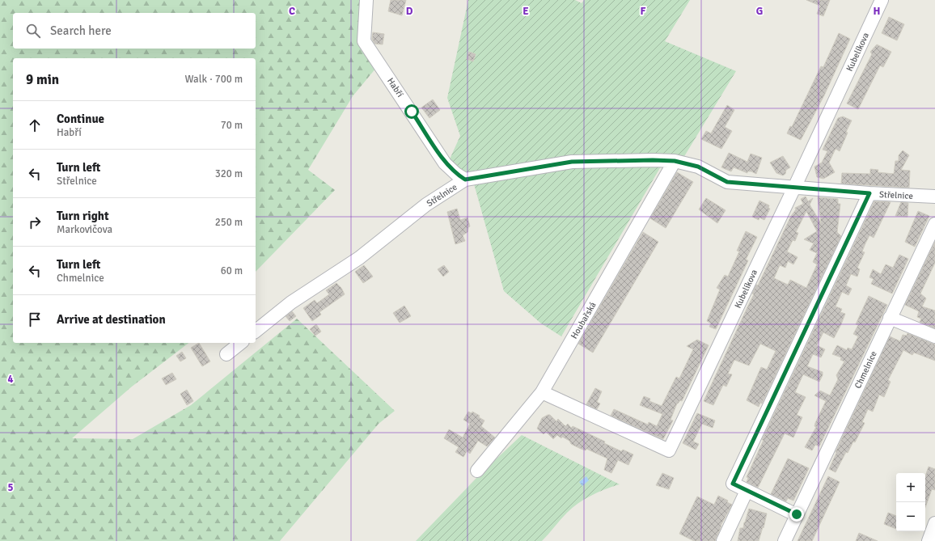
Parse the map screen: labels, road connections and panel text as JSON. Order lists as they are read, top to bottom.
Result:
{
  "streets": {
    "street": [
      "Kubelíkova",
      "Habří",
      "Střelnice",
      "Houbařská",
      "Chmelnice"
    ]
  },
  "crossings": [
    ["Kubelíkova", "Střelnice"],
    ["Kubelíkova", "Houbařská"],
    ["Habří", "Střelnice"],
    ["Střelnice", "Houbařská"]
  ],
  "page": {
    "search": "Search here",
    "heading": ["9 min", "Walk · 700 m"],
    "list": [
      ["Continue", "Habří", "70 m"],
      ["Turn left", "Střelnice", "320 m"],
      ["Turn right", "Markovičova", "250 m"],
      ["Turn left", "Chmelnice", "60 m"],
      "Arrive at destination"
    ],
    "map_buttons": ["+", "−"]
  },
  "grid": {
    "columns": [
      "C",
      "D",
      "E",
      "F",
      "G",
      "H"
    ],
    "rows": ["4", "5"]
  }
}
